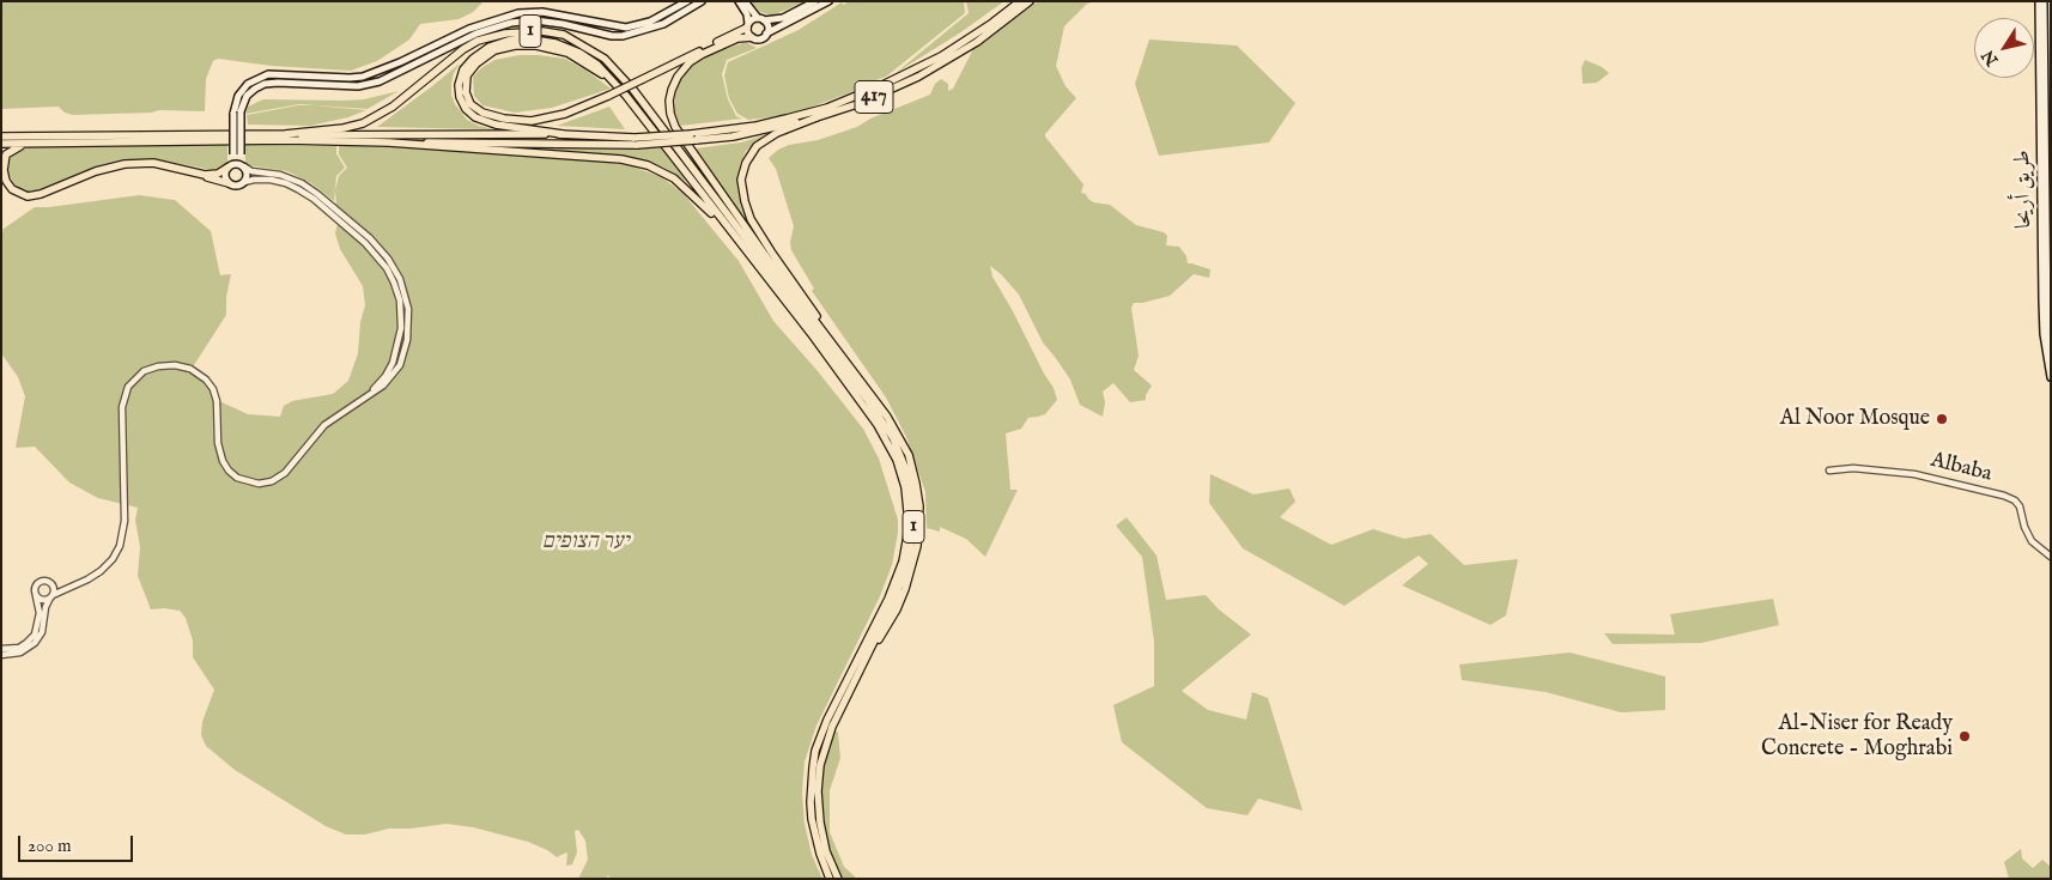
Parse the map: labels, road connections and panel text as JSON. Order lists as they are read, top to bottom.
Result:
{
  "streets": {
    "main road": ["1", "417", "طريق أريحا"],
    "street": ["Albaba"]
  },
  "crossings": [
    ["1", "417"]
  ],
  "parks": ["יער הצופים"],
  "places": ["Al Noor Mosque", "Al-Niser for Ready Concrete - Moghrabi"],
  "scale_bar": "200 m",
  "north": "bottom left"
}
